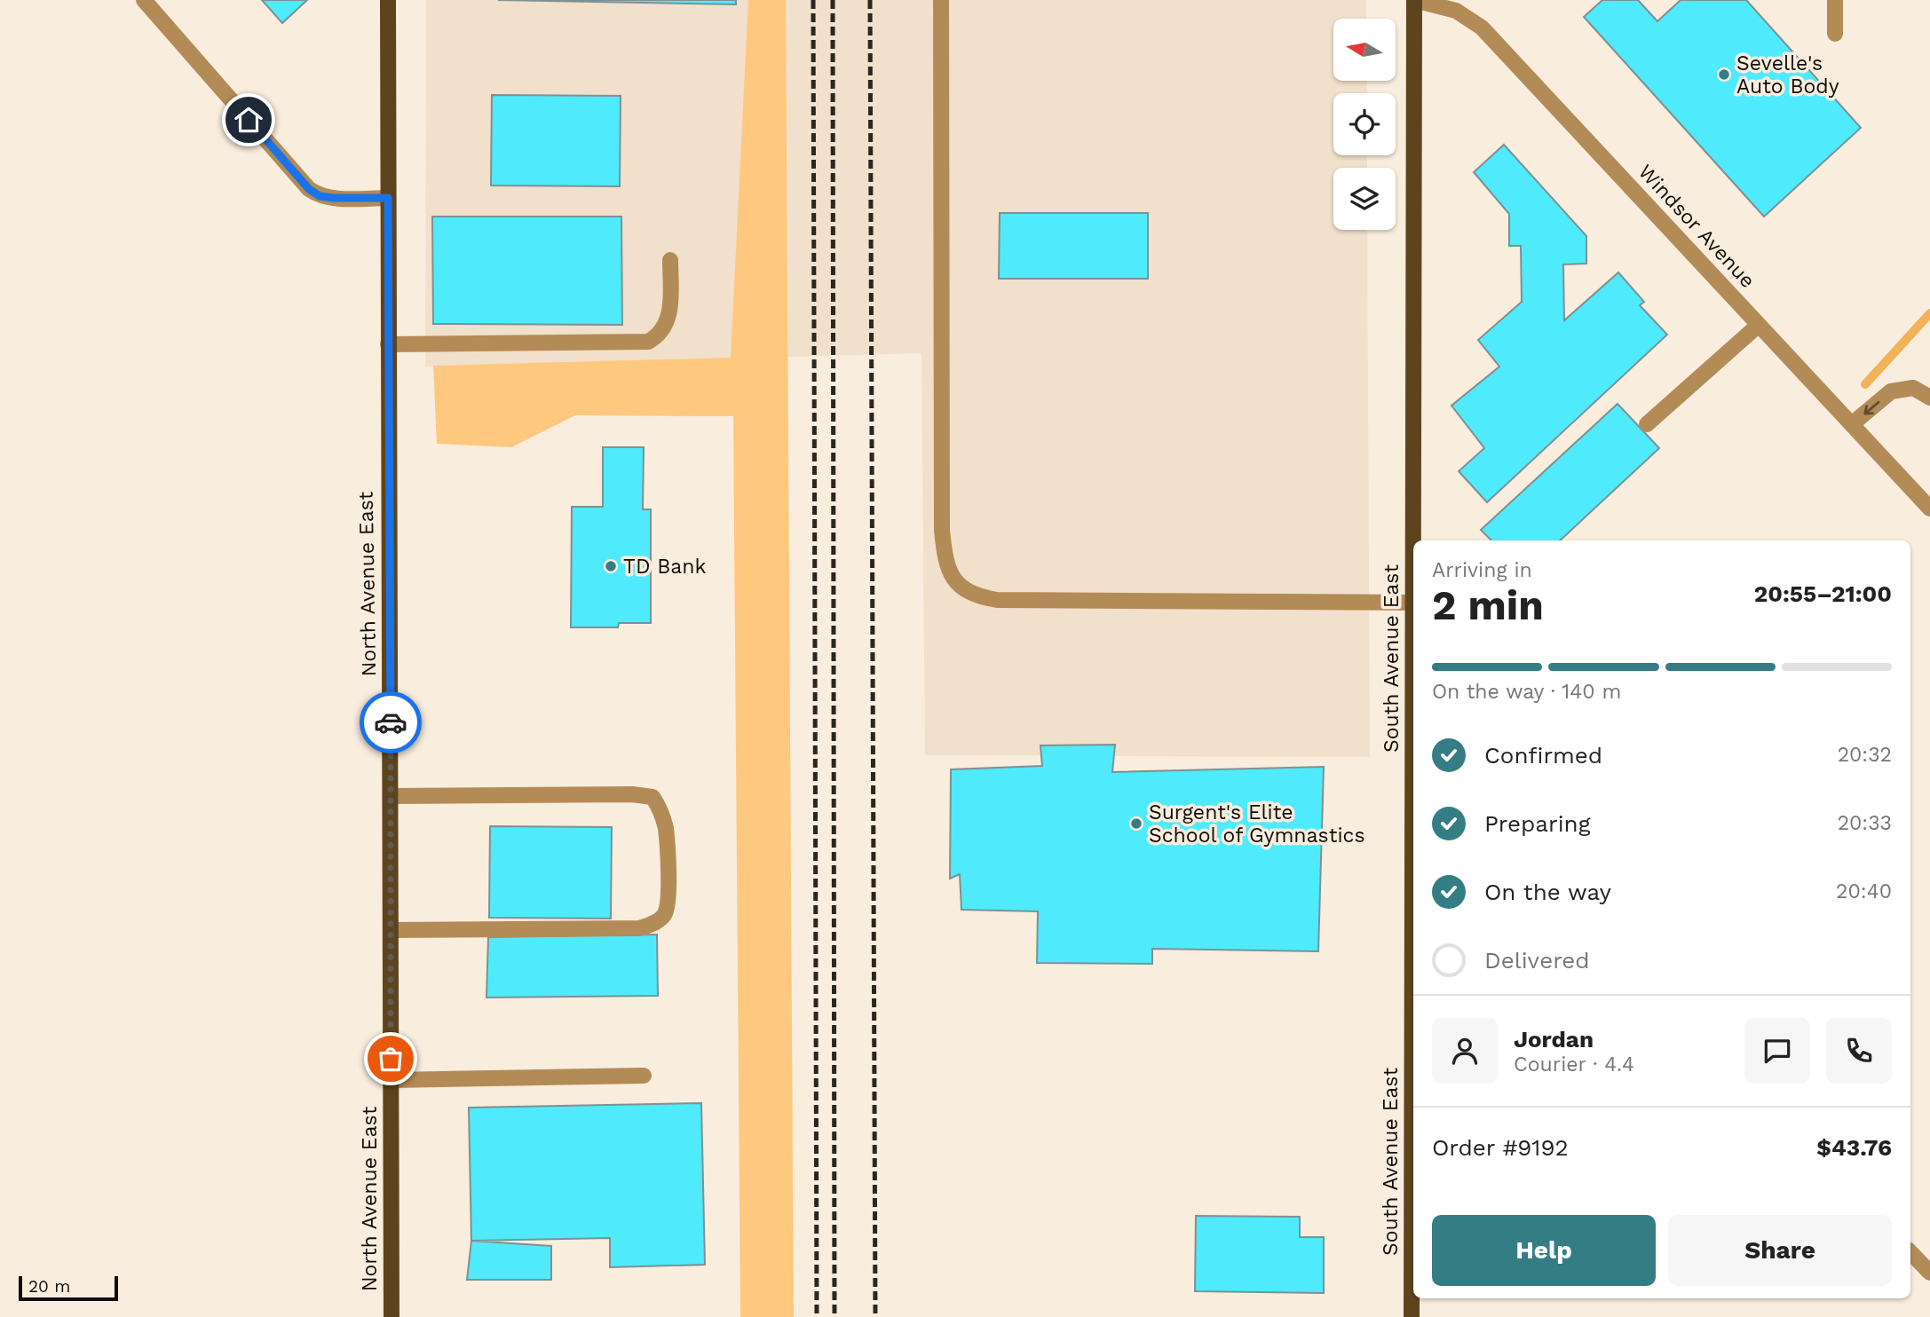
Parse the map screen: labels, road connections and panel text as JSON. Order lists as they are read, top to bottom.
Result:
{
  "streets": {
    "main road": ["North Avenue East", "South Avenue East"],
    "street": ["Windsor Avenue"]
  },
  "crossings": [
    ["Windsor Avenue", "South Avenue East"]
  ],
  "places": ["Sevelle's Auto Body", "TD Bank", "Surgent's Elite School of Gymnastics"],
  "scale_bar": "20 m",
  "north": "left",
  "page": {
    "heading": ["2 min", "Arriving in", "20:55–21:00"],
    "panel": [
      "Jordan",
      "Courier · 4.4",
      "Order #9192",
      "$43.76"
    ],
    "bar": "On the way · 140 m",
    "list": [
      ["Confirmed", "20:32"],
      ["Preparing", "20:33"],
      ["On the way", "20:40"],
      "Delivered"
    ],
    "buttons": ["Help", "Share"],
    "scale": "20 m"
  }
}
